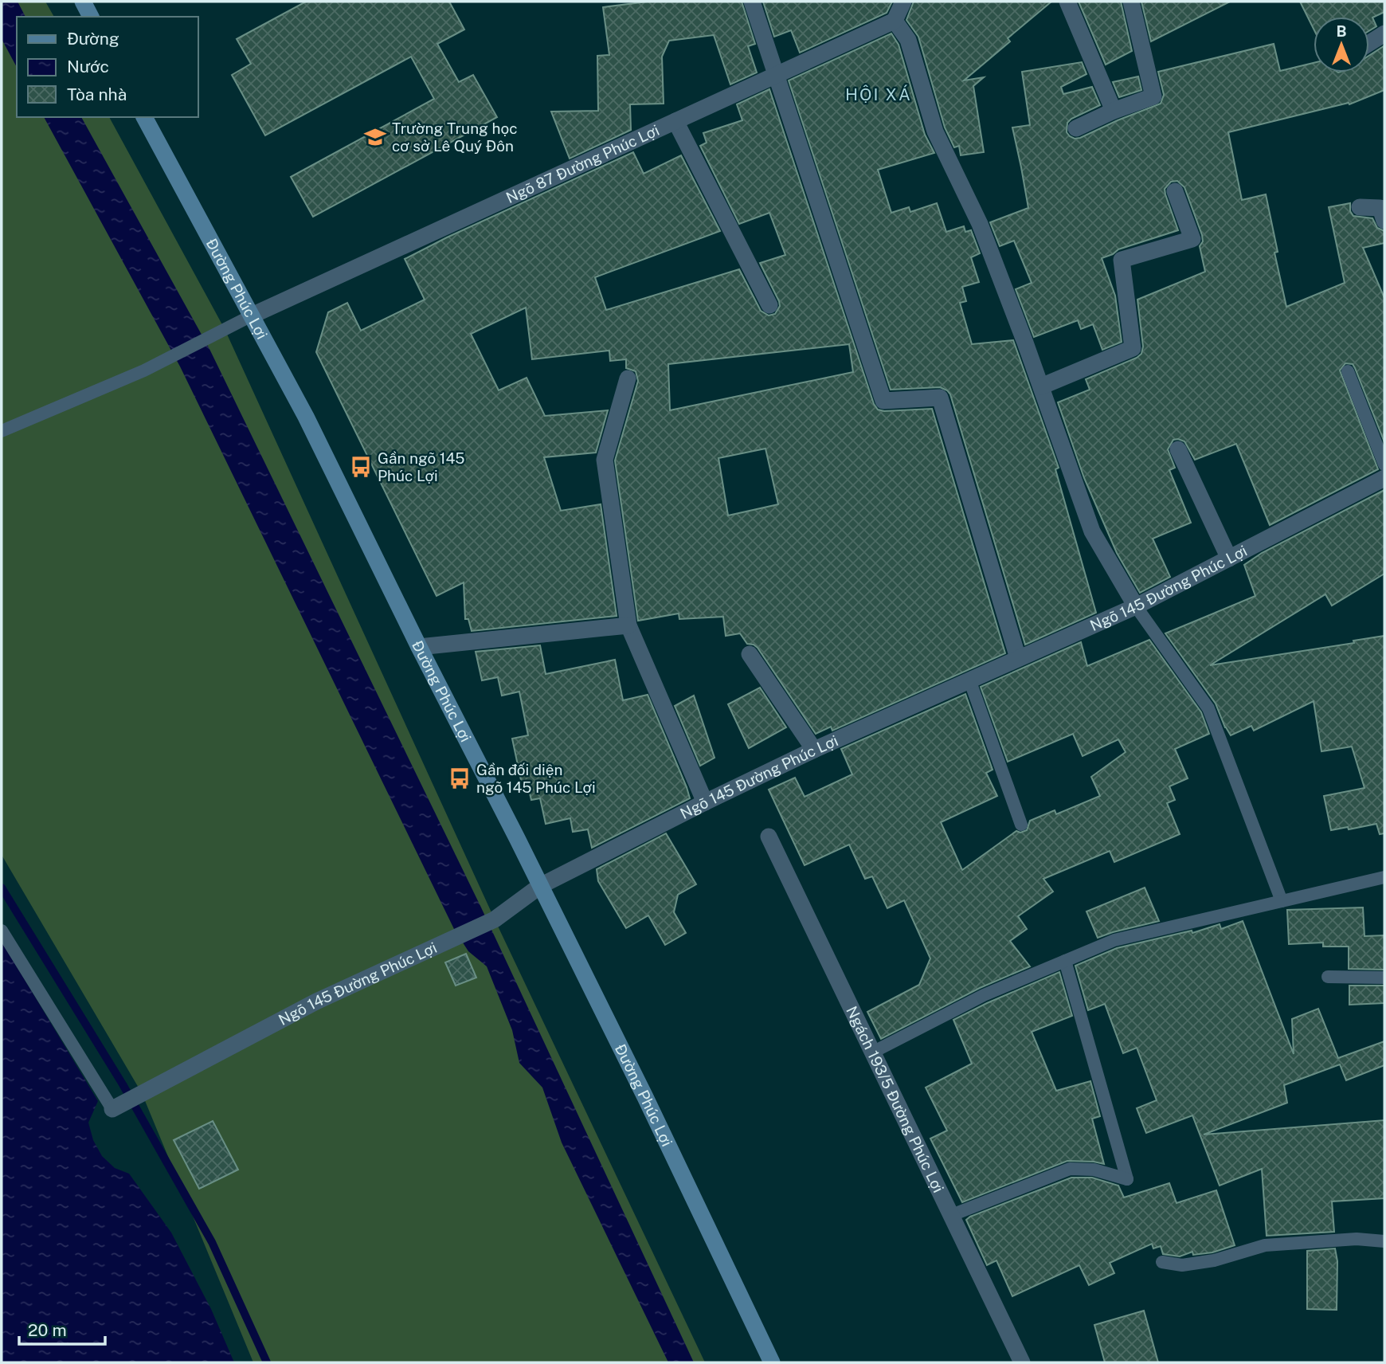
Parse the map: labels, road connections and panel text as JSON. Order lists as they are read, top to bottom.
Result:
{
  "streets": {
    "street": [
      "Ngõ 87 Đường Phúc Lợi",
      "Đường Phúc Lợi",
      "Ngõ 145 Đường Phúc Lợi",
      "Ngách 193/5 Đường Phúc Lợi"
    ]
  },
  "crossings": [
    ["Ngõ 87 Đường Phúc Lợi", "Đường Phúc Lợi"],
    ["Đường Phúc Lợi", "Ngõ 145 Đường Phúc Lợi"]
  ],
  "districts": ["HỘI XÁ"],
  "places": {
    "school or university": ["Trường Trung học cơ sở Lê Quý Đôn"],
    "bus stop": ["Gần ngõ 145 Phúc Lợi", "Gần đối diện ngõ 145 Phúc Lợi"]
  },
  "legend": ["Đường", "Nước", "Tòa nhà"],
  "scale_bar": "20 m",
  "north": "top"
}
